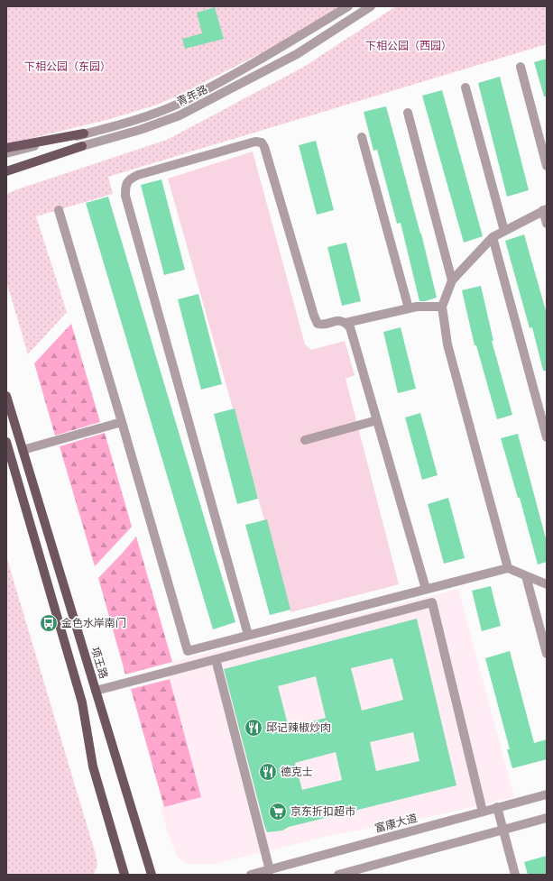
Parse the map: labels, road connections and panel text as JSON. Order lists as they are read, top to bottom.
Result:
{
  "streets": {
    "main road": ["项王路"],
    "street": ["青年路", "富康大道"]
  },
  "parks": ["下相公园（西园）", "下相公园（东园）"],
  "places": {
    "bus stop": ["金色水岸南门"],
    "restaurant": ["邱记辣椒炒肉", "德克士"],
    "supermarket": ["京东折扣超市"]
  }
}
